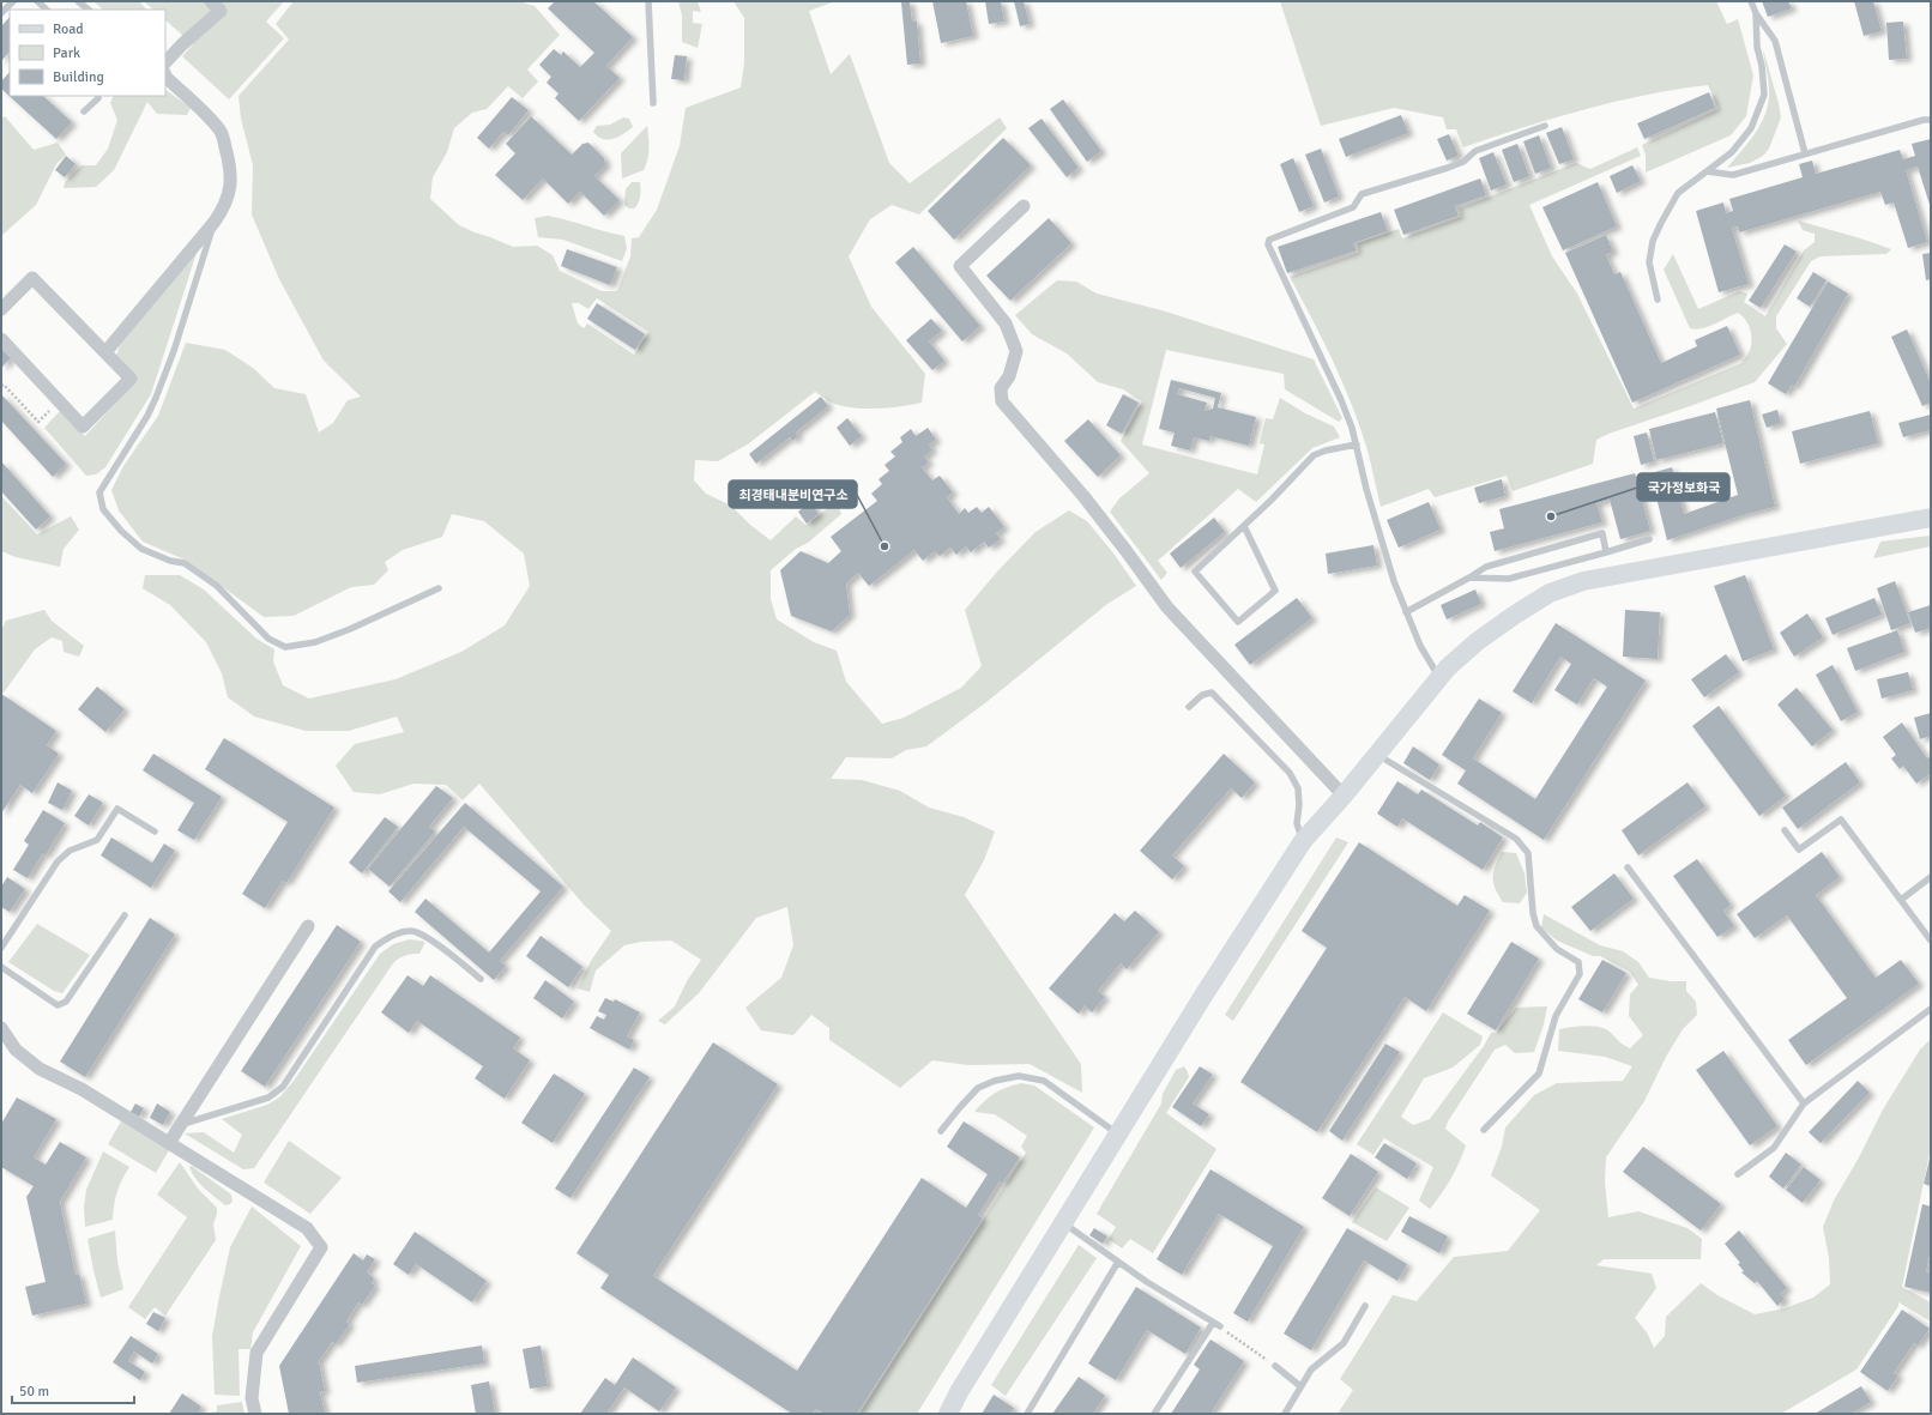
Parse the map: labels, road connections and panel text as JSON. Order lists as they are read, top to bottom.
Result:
{
  "places": ["국가정보화국", "최경태내분비연구소"],
  "legend": ["Road", "Park", "Building"],
  "scale_bar": "50 m"
}
